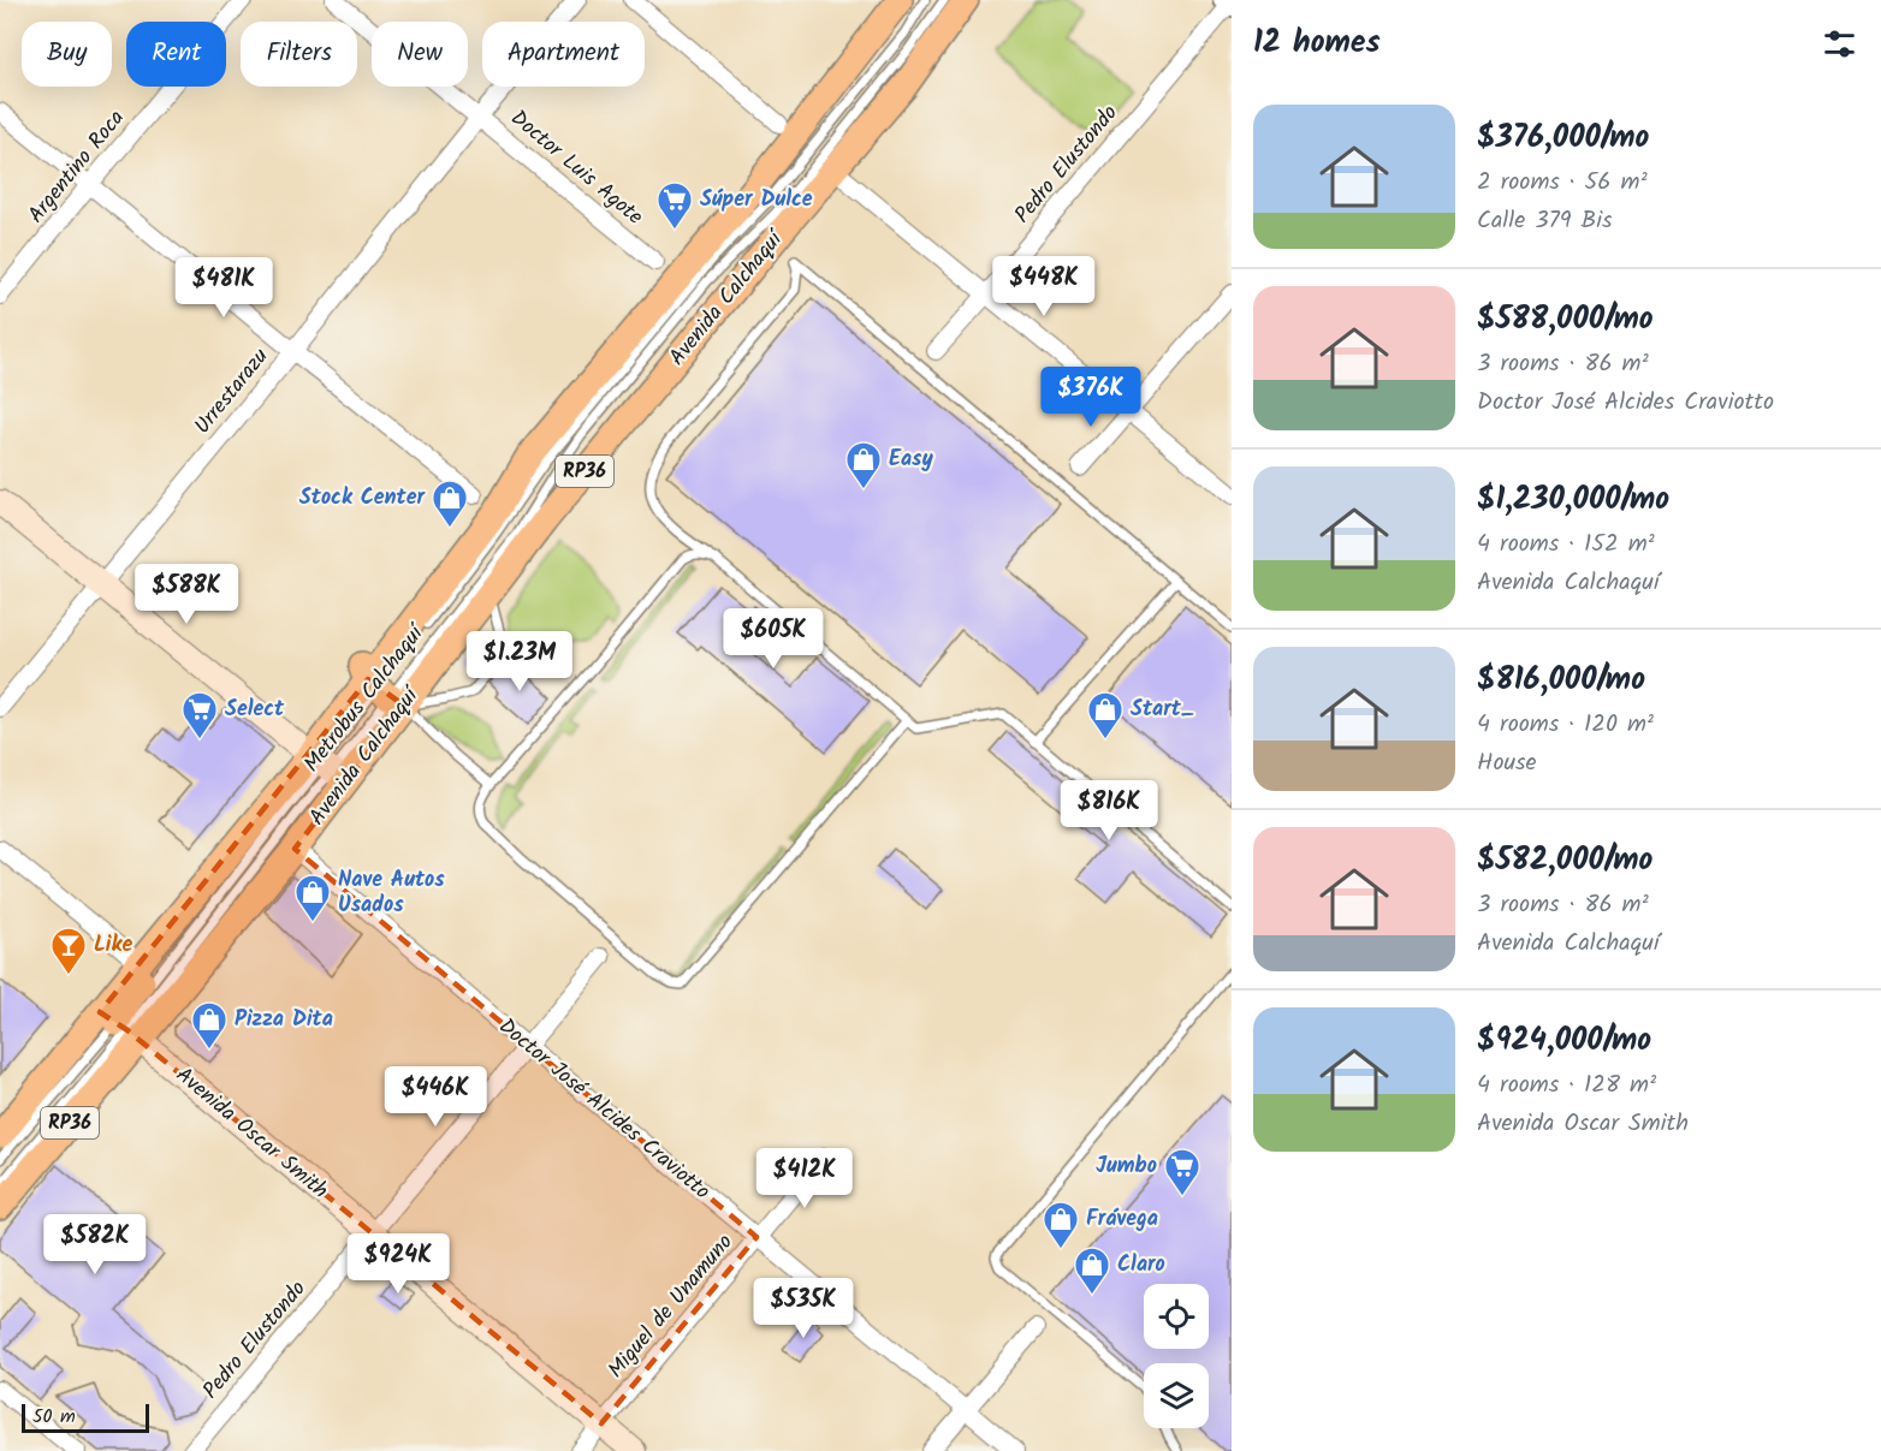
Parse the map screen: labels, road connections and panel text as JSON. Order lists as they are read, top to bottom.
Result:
{
  "streets": {
    "main road": ["Avenida Calchaquí", "RP36", "Avenida Oscar Smith"],
    "street": [
      "Pedro Elustondo",
      "Argentino Roca",
      "Doctor Luis Agote",
      "Urrestarazu",
      "Doctor José Alcides Craviotto",
      "Miguel de Unamuno"
    ],
    "lane": ["Metrobus Calchaquí"]
  },
  "crossings": [
    ["Pedro Elustondo", "Doctor José Alcides Craviotto"],
    ["Pedro Elustondo", "Avenida Oscar Smith"],
    ["Doctor Luis Agote", "Urrestarazu"],
    ["Avenida Calchaquí", "RP36"],
    ["Avenida Calchaquí", "Metrobus Calchaquí"],
    ["Avenida Calchaquí", "Doctor José Alcides Craviotto"],
    ["Avenida Calchaquí", "Avenida Oscar Smith"],
    ["RP36", "Metrobus Calchaquí"],
    ["Metrobus Calchaquí", "Avenida Oscar Smith"],
    ["Doctor José Alcides Craviotto", "Miguel de Unamuno"],
    ["Avenida Oscar Smith", "Miguel de Unamuno"]
  ],
  "places": {
    "supermarket": ["Súper Dulce", "Select", "Jumbo"],
    "shop": [
      "Easy",
      "Stock Center",
      "Start_",
      "Nave Autos Usados",
      "Pizza Dita",
      "Frávega",
      "Claro"
    ],
    "bar": ["Like"]
  },
  "scale_bar": "50 m",
  "page": {
    "heading": "12 homes",
    "chip": [
      "Buy",
      "Rent",
      "Filters",
      "New",
      "Apartment"
    ],
    "list": [
      {
        "name": "$376,000/mo",
        "note": "2 rooms · 56 m² · Calle 379 Bis"
      },
      {
        "name": "$588,000/mo",
        "note": "3 rooms · 86 m² · Doctor José Alcides Craviotto"
      },
      {
        "name": "$1,230,000/mo",
        "note": "4 rooms · 152 m² · Avenida Calchaquí"
      },
      {
        "name": "$816,000/mo",
        "note": "4 rooms · 120 m² · House"
      },
      {
        "name": "$582,000/mo",
        "note": "3 rooms · 86 m² · Avenida Calchaquí"
      },
      {
        "name": "$924,000/mo",
        "note": "4 rooms · 128 m² · Avenida Oscar Smith"
      }
    ],
    "price": [
      "$448K",
      "$481K",
      "$376K",
      "$588K",
      "$605K",
      "$1.23M",
      "$816K",
      "$446K",
      "$412K",
      "$582K",
      "$924K",
      "$535K"
    ],
    "scale": "50 m"
  }
}
